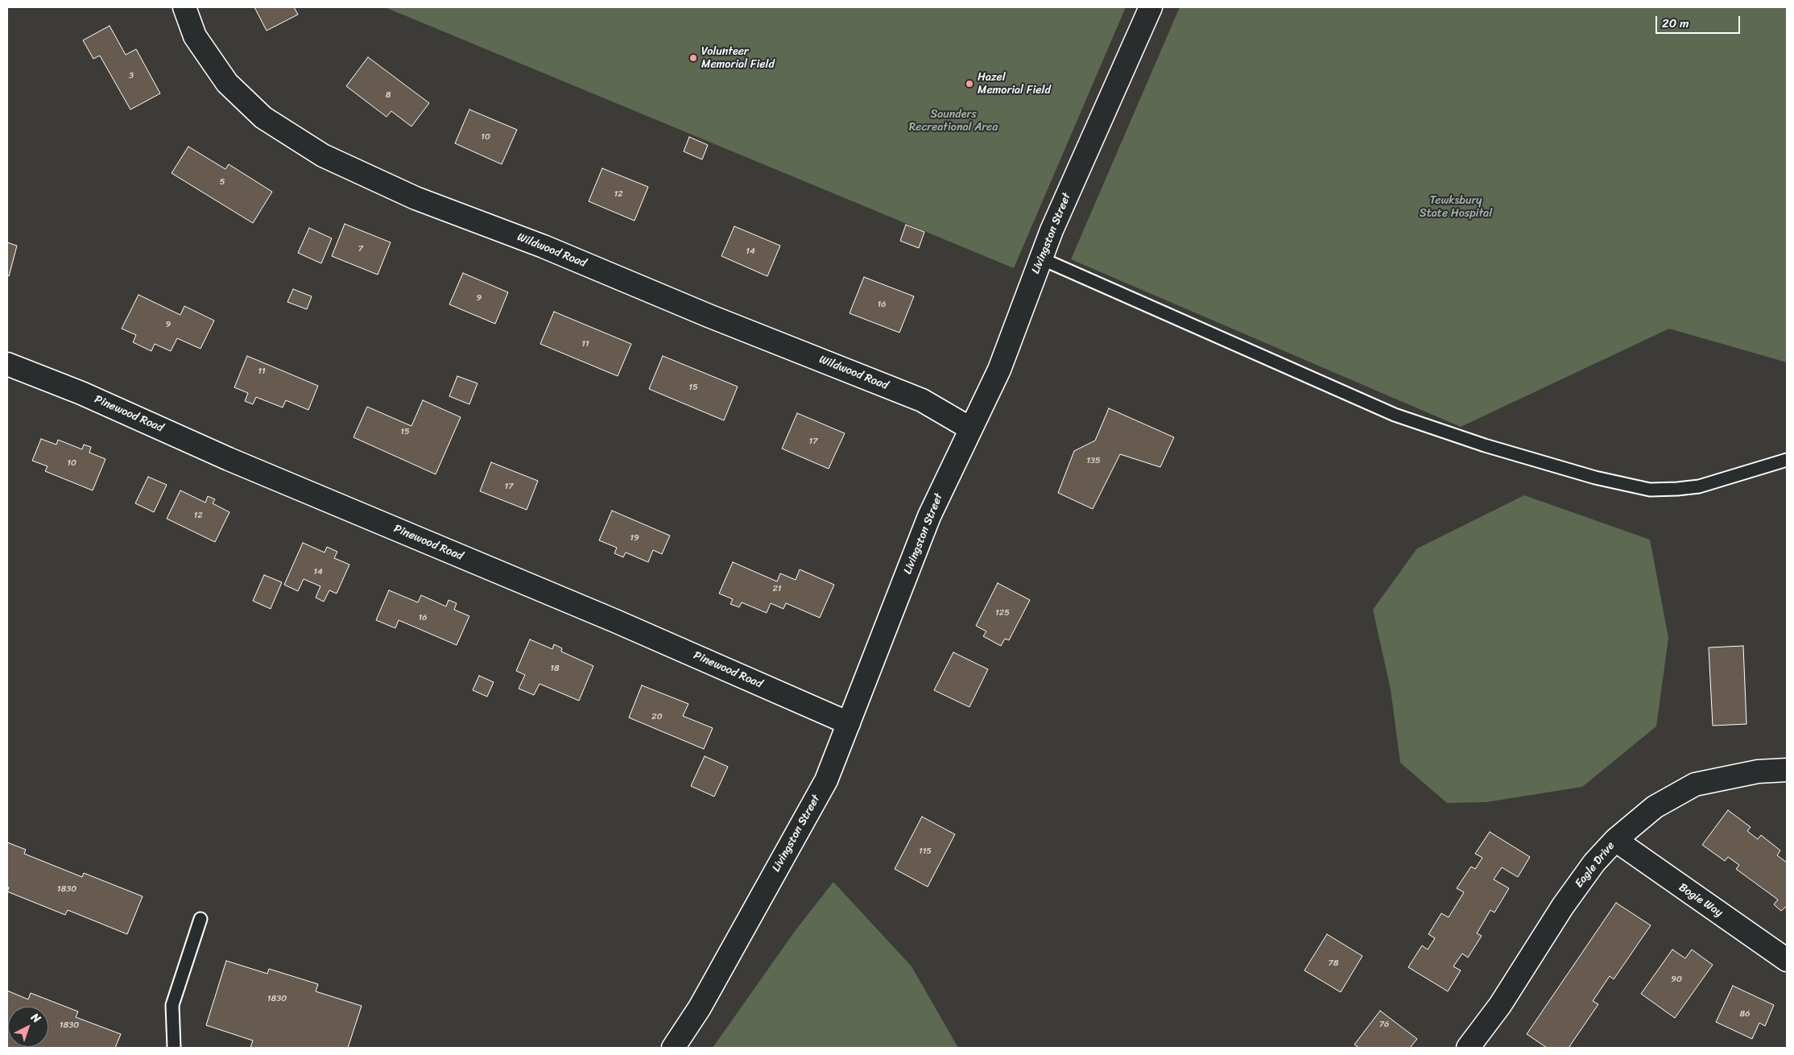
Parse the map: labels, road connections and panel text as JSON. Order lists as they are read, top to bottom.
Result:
{
  "streets": {
    "street": [
      "Livingston Street",
      "Wildwood Road",
      "Pinewood Road",
      "Eagle Drive",
      "Bogie Way"
    ]
  },
  "crossings": [
    ["Livingston Street", "Wildwood Road"],
    ["Livingston Street", "Pinewood Road"],
    ["Eagle Drive", "Bogie Way"]
  ],
  "parks": ["Saunders Recreational Area", "Tewksbury State Hospital"],
  "places": ["Volunteer Memorial Field", "Hazel Memorial Field"],
  "house_numbers": [
    "3",
    "8",
    "10",
    "5",
    "12",
    "7",
    "14",
    "9",
    "16",
    "9",
    "11",
    "11",
    "15",
    "15",
    "17",
    "135",
    "10",
    "17",
    "12",
    "19",
    "14",
    "21",
    "125",
    "16",
    "18",
    "20",
    "115",
    "1830",
    "78",
    "90",
    "1830",
    "86",
    "76",
    "1830"
  ],
  "scale_bar": "20 m",
  "north": "top right"
}
